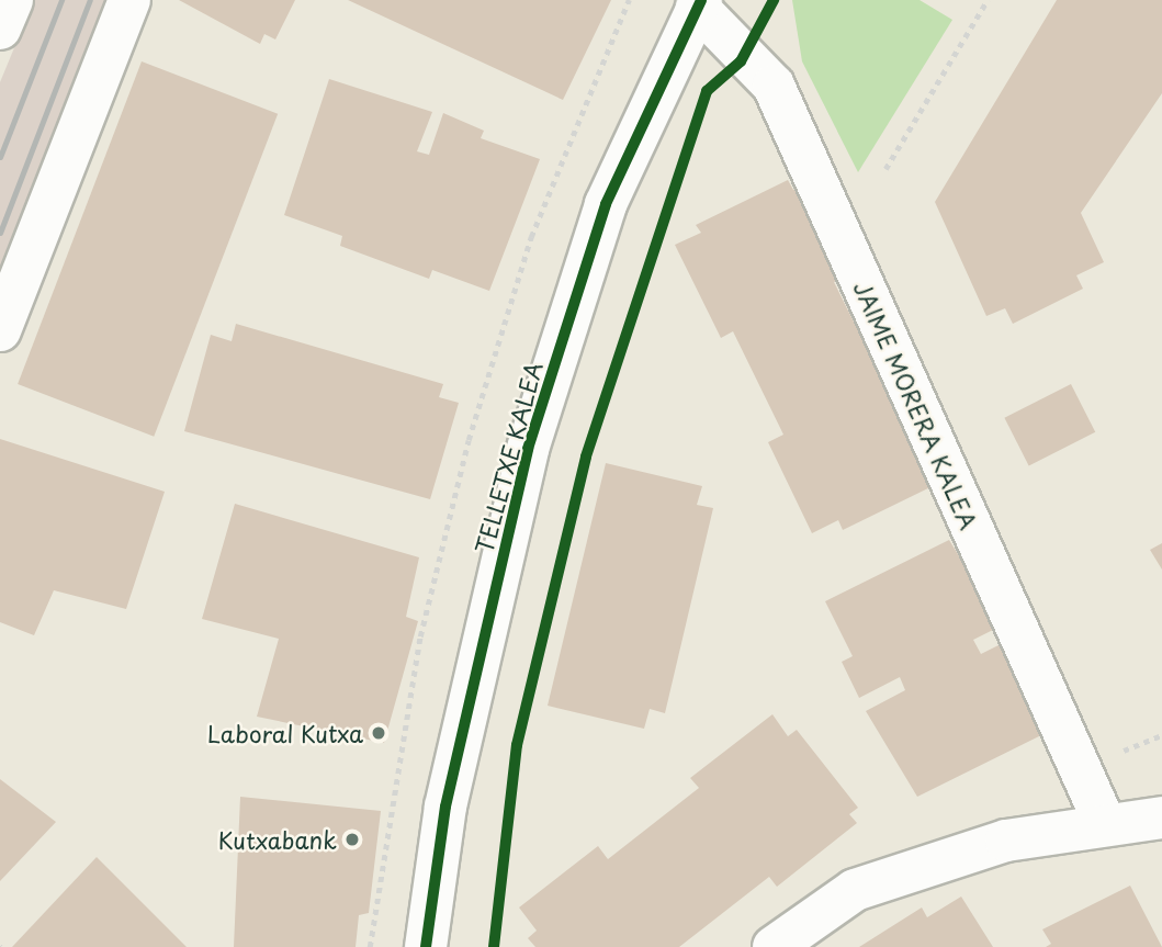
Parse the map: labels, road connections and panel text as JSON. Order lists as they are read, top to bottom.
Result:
{
  "streets": {
    "street": ["JAIME MORERA KALEA", "TELLETXE KALEA"]
  },
  "crossings": [
    ["JAIME MORERA KALEA", "TELLETXE KALEA"]
  ],
  "places": ["Laboral Kutxa", "Kutxabank"]
}
